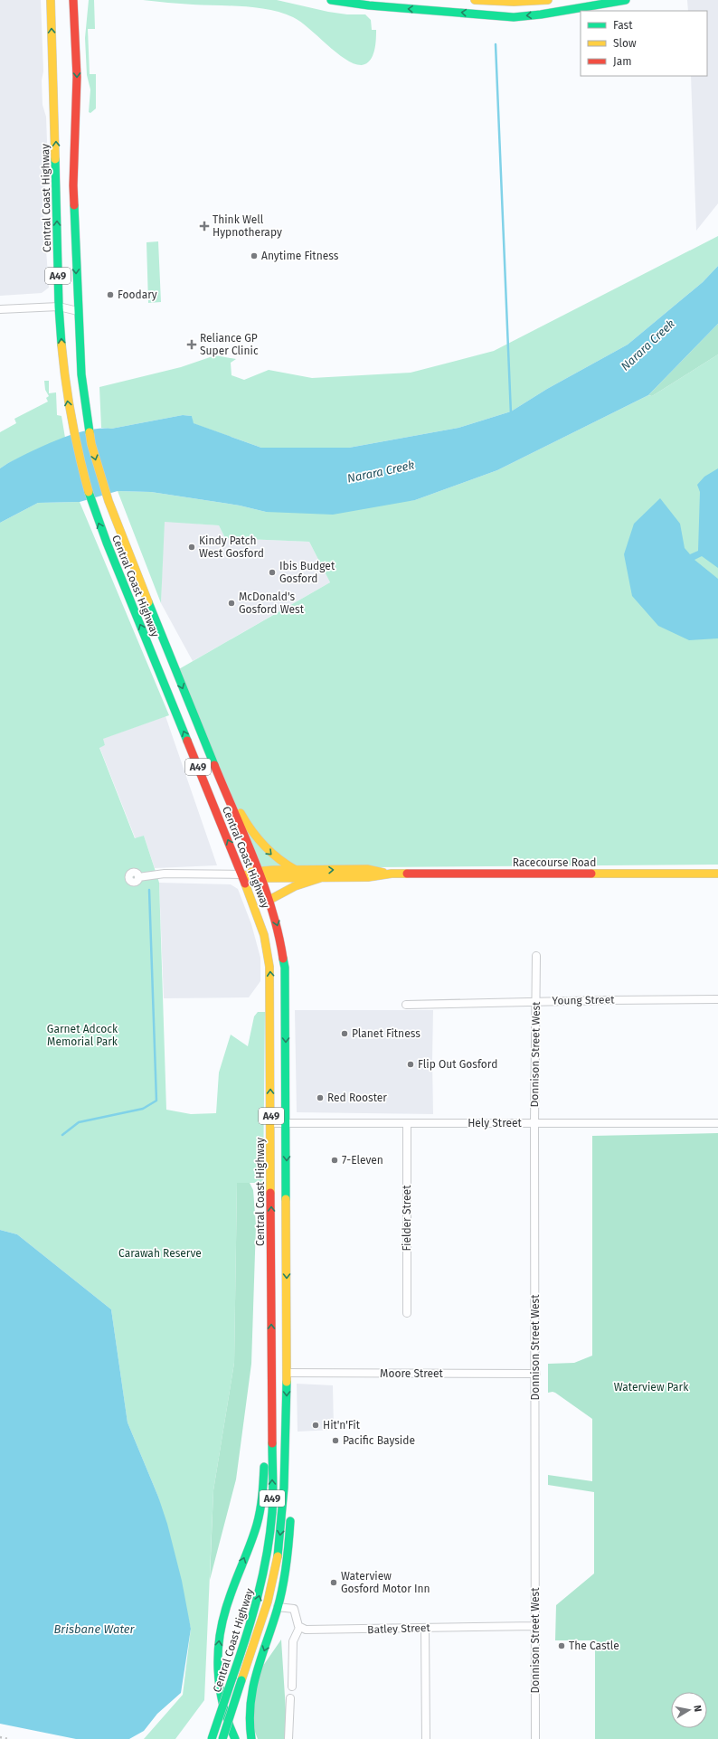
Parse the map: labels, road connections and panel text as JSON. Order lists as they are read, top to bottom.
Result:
{
  "streets": {
    "main road": ["Central Coast Highway", "A49", "Racecourse Road"],
    "street": [
      "Young Street",
      "Donnison Street West",
      "Hely Street",
      "Fielder Street",
      "Moore Street",
      "Batley Street"
    ]
  },
  "crossings": [
    ["Central Coast Highway", "Racecourse Road"],
    ["Central Coast Highway", "Hely Street"],
    ["Central Coast Highway", "Moore Street"],
    ["Young Street", "Donnison Street West"],
    ["Donnison Street West", "Hely Street"],
    ["Donnison Street West", "Moore Street"],
    ["Donnison Street West", "Batley Street"],
    ["Hely Street", "Fielder Street"]
  ],
  "water": ["Narara Creek", "Brisbane Water"],
  "parks": ["Garnet Adcock Memorial Park", "Carawah Reserve", "Waterview Park"],
  "places": {
    "health": ["Think Well Hypnotherapy", "Reliance GP Super Clinic"],
    "other": [
      "Anytime Fitness",
      "Foodary",
      "Kindy Patch West Gosford",
      "Ibis Budget Gosford",
      "McDonald's Gosford West",
      "Planet Fitness",
      "Flip Out Gosford",
      "Red Rooster",
      "7-Eleven",
      "Hit'n'Fit",
      "Pacific Bayside",
      "Waterview Gosford Motor Inn",
      "The Castle"
    ]
  },
  "legend": ["Fast", "Slow", "Jam"],
  "north": "right"
}
